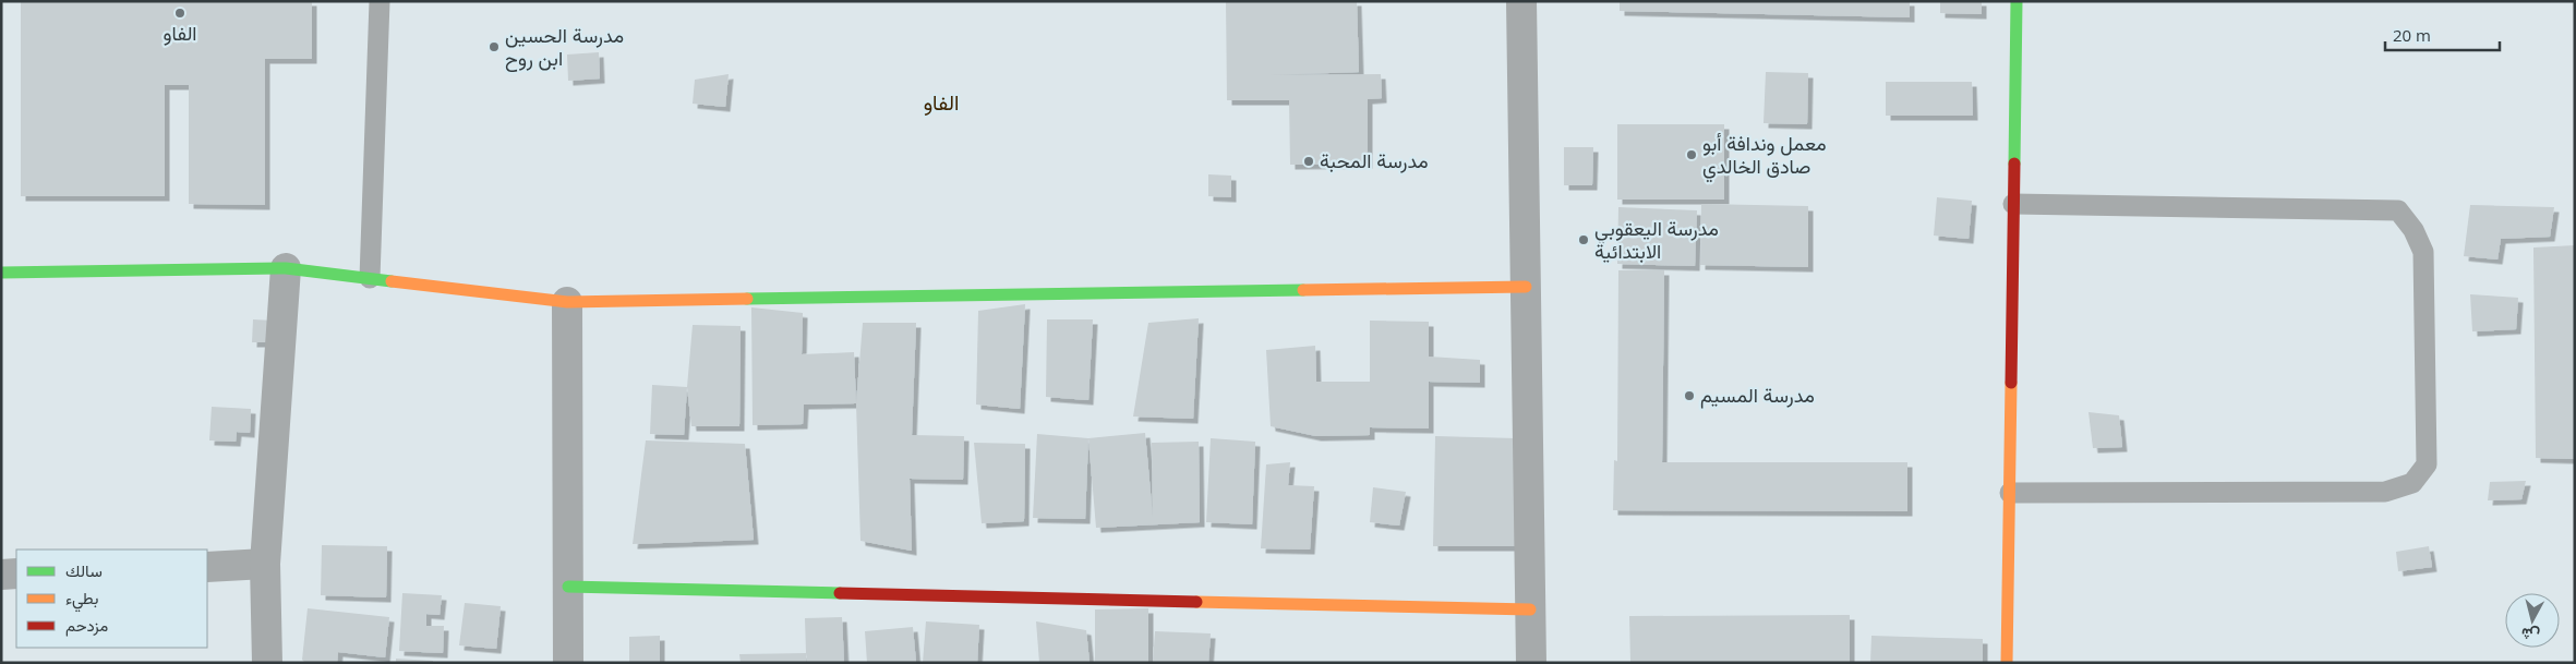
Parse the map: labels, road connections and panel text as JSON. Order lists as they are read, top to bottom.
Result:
{
  "districts": ["الفاو"],
  "places": [
    "الفاو",
    "مدرسة الحسين ابن روح",
    "معمل وندافة أبو صادق الخالدي",
    "مدرسة المحبة",
    "مدرسة اليعقوبي الابتدائية",
    "مدرسة المسيم"
  ],
  "legend": ["سالك", "بطيء", "مزدحم"],
  "scale_bar": "20 m",
  "north": "bottom"
}
